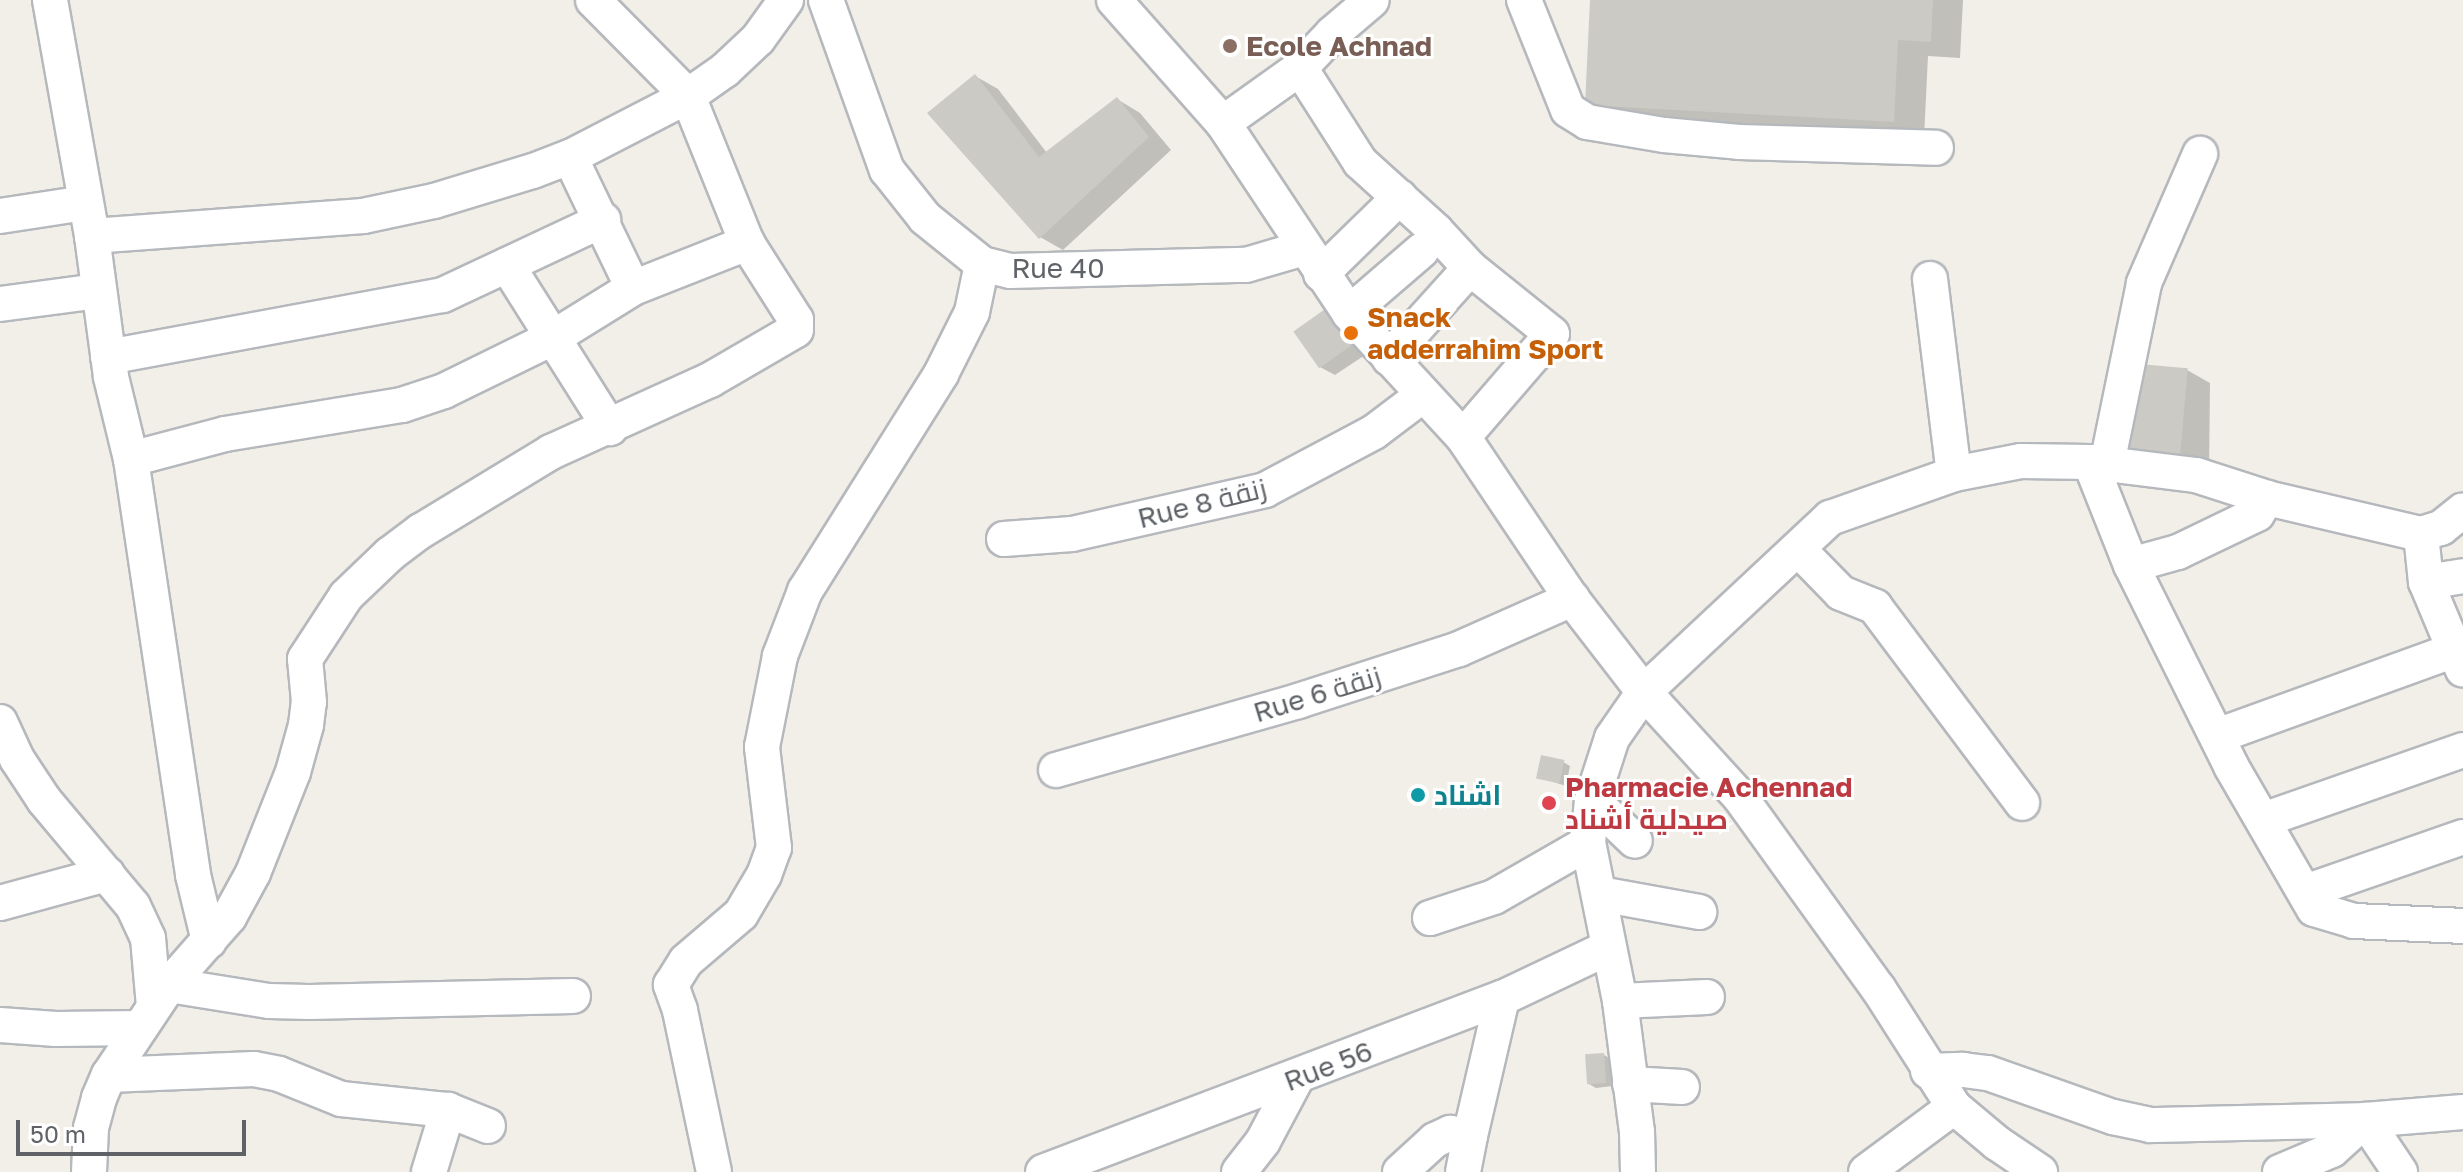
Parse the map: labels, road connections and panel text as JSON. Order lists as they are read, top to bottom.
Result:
{
  "streets": {
    "street": [
      "Rue 40",
      "Rue 8 زنقة",
      "Rue 6 زنقة",
      "Rue 56"
    ]
  },
  "places": [
    "Ecole Achnad",
    "Snack adderrahim Sport",
    "اشناد",
    "Pharmacie Achennad صيدلية أشناد"
  ],
  "scale_bar": "50 m"
}
